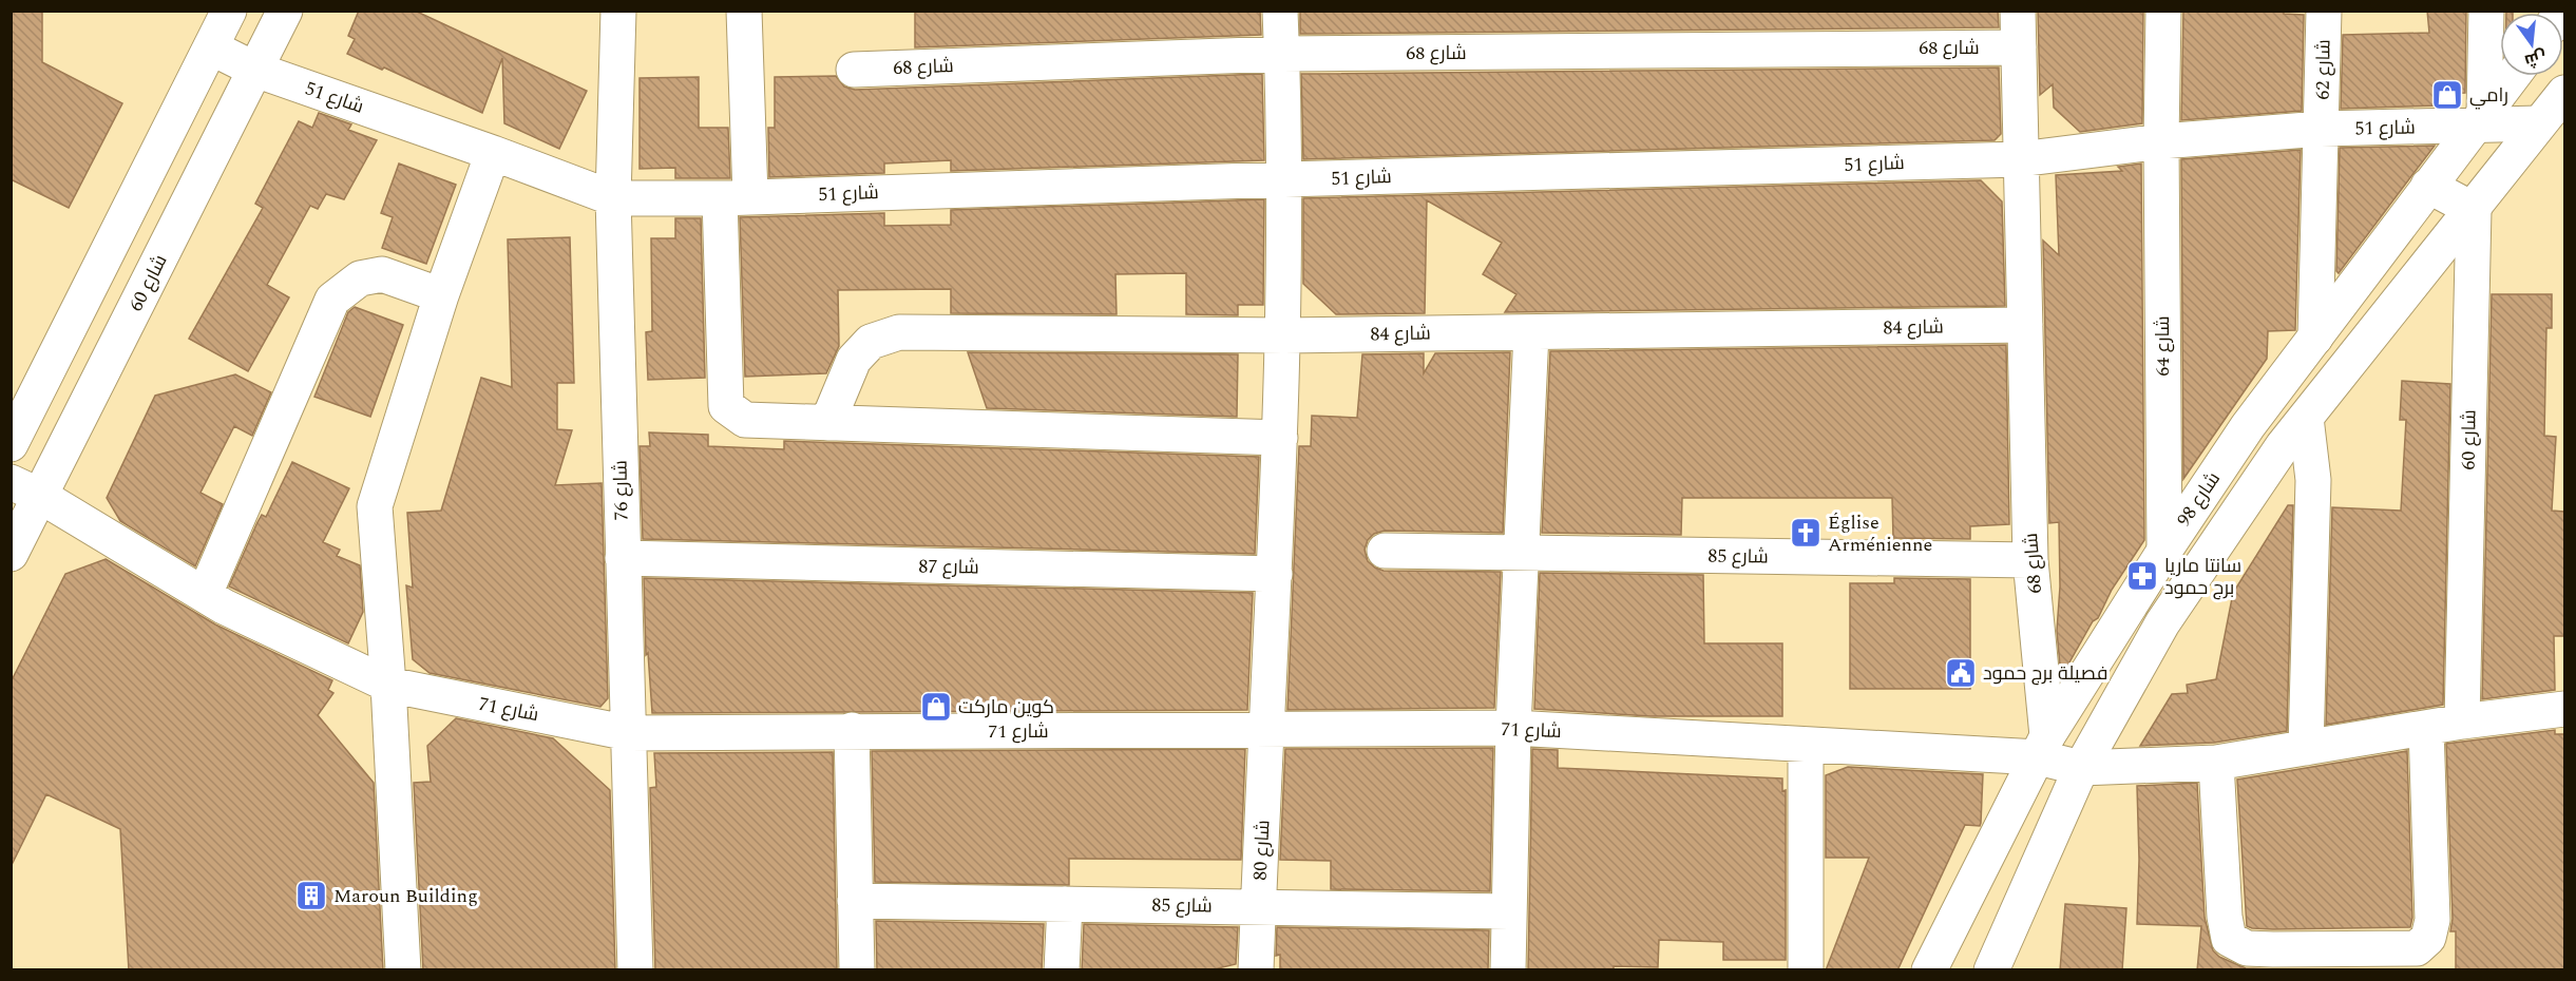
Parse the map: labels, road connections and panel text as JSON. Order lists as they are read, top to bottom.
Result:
{
  "streets": {
    "street": [
      "شارع 68",
      "شارع 62",
      "شارع 51",
      "شارع 60",
      "شارع 84",
      "شارع 64",
      "شارع 76",
      "شارع 98",
      "شارع 85",
      "شارع 87",
      "شارع 71",
      "شارع 80"
    ]
  },
  "crossings": [
    ["شارع 68", "شارع 51"],
    ["شارع 68", "شارع 84"],
    ["شارع 68", "شارع 98"],
    ["شارع 68", "شارع 85"],
    ["شارع 68", "شارع 71"],
    ["شارع 68", "شارع 80"],
    ["شارع 62", "شارع 51"],
    ["شارع 62", "شارع 98"],
    ["شارع 51", "شارع 60"],
    ["شارع 51", "شارع 64"],
    ["شارع 51", "شارع 76"],
    ["شارع 51", "شارع 98"],
    ["شارع 51", "شارع 80"],
    ["شارع 60", "شارع 98"],
    ["شارع 60", "شارع 71"],
    ["شارع 84", "شارع 80"],
    ["شارع 64", "شارع 98"],
    ["شارع 76", "شارع 87"],
    ["شارع 76", "شارع 71"],
    ["شارع 98", "شارع 71"],
    ["شارع 85", "شارع 80"],
    ["شارع 87", "شارع 80"],
    ["شارع 71", "شارع 80"]
  ],
  "places": {
    "shop": ["رامي", "كوين ماركت"],
    "church": ["Église Arménienne"],
    "pharmacy": ["سانتا ماريا برج حمود"],
    "public building": ["فصيلة برج حمود"],
    "building": ["Maroun Building"]
  },
  "north": "bottom"
}
